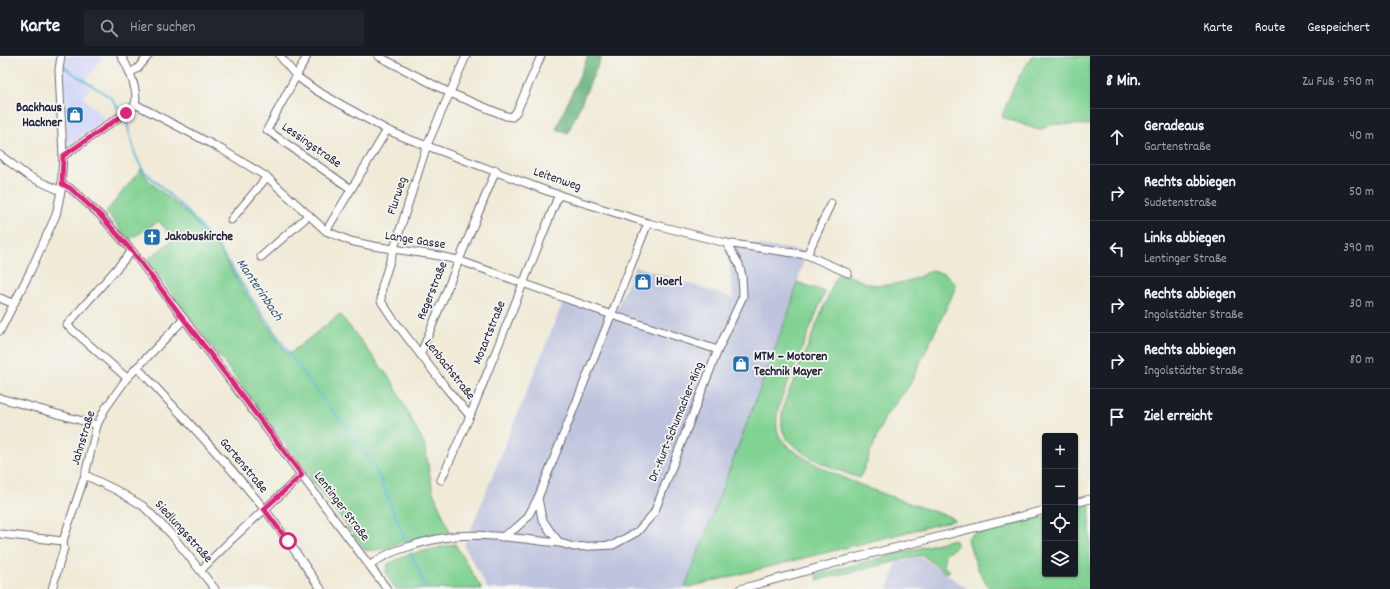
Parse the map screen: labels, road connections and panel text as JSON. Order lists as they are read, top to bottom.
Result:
{
  "streets": {
    "street": [
      "Lessingstraße",
      "Leitenweg",
      "Flurweg",
      "Lange Gasse",
      "Regerstraße",
      "Mozartstraße",
      "Lenbachstraße",
      "Dr.-Kurt-Schumacher-Ring",
      "Jahnstraße",
      "Gartenstraße",
      "Lentinger Straße",
      "Siedlungsstraße"
    ]
  },
  "crossings": [
    ["Lessingstraße", "Leitenweg"],
    ["Leitenweg", "Flurweg"],
    ["Leitenweg", "Regerstraße"],
    ["Leitenweg", "Mozartstraße"],
    ["Leitenweg", "Dr.-Kurt-Schumacher-Ring"],
    ["Flurweg", "Lange Gasse"],
    ["Flurweg", "Lenbachstraße"],
    ["Lange Gasse", "Regerstraße"],
    ["Lange Gasse", "Mozartstraße"],
    ["Lange Gasse", "Dr.-Kurt-Schumacher-Ring"],
    ["Regerstraße", "Lenbachstraße"],
    ["Mozartstraße", "Lenbachstraße"],
    ["Dr.-Kurt-Schumacher-Ring", "Lentinger Straße"],
    ["Jahnstraße", "Gartenstraße"],
    ["Jahnstraße", "Lentinger Straße"],
    ["Jahnstraße", "Siedlungsstraße"]
  ],
  "water": ["Manterinbach"],
  "places": {
    "shop": ["Backhaus Hackner", "Hoerl", "MTM – Motoren Technik Mayer"],
    "church": ["Jakobuskirche"]
  },
  "page": {
    "header": "Karte",
    "search": "Hier suchen",
    "nav": ["Karte", "Route", "Gespeichert"],
    "heading": ["8 Min.", "Zu Fuß · 590 m"],
    "list": [
      ["Geradeaus", "Gartenstraße", "40 m"],
      ["Rechts abbiegen", "Sudetenstraße", "50 m"],
      ["Links abbiegen", "Lentinger Straße", "390 m"],
      ["Rechts abbiegen", "Ingolstädter Straße", "30 m"],
      ["Rechts abbiegen", "Ingolstädter Straße", "80 m"],
      "Ziel erreicht"
    ],
    "map_buttons": ["+", "−"]
  }
}
